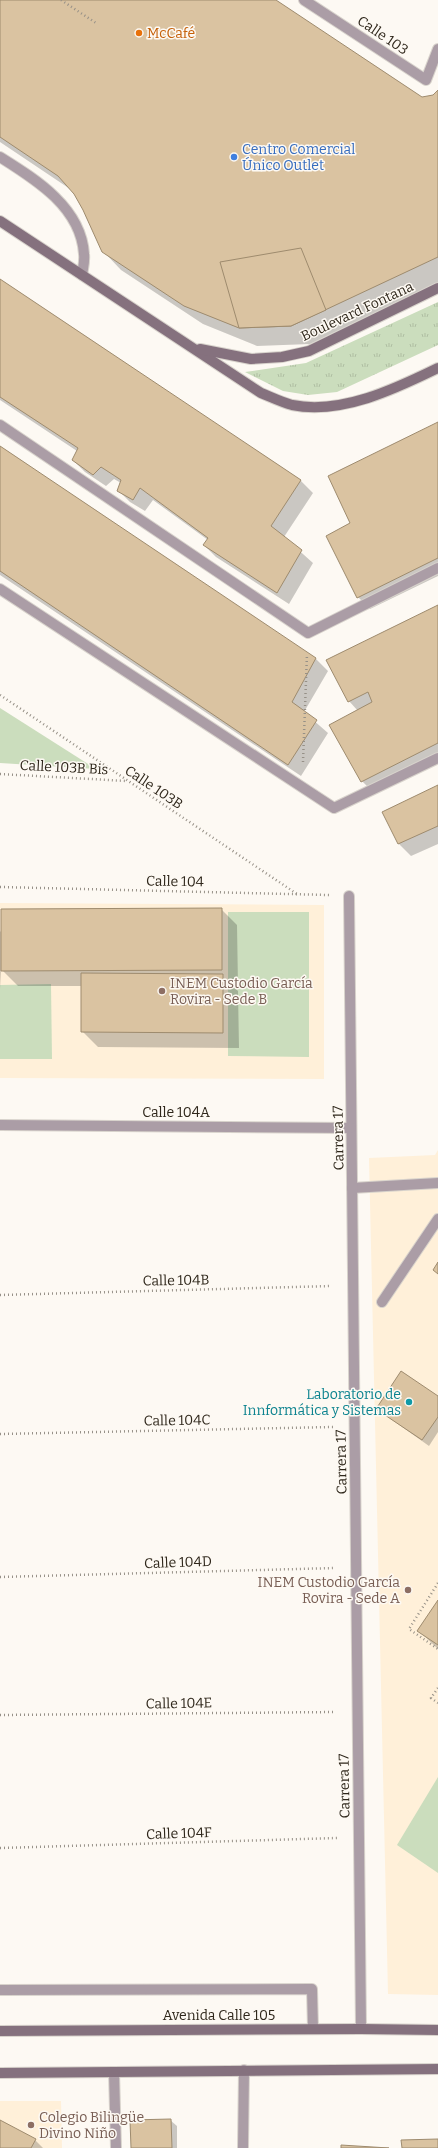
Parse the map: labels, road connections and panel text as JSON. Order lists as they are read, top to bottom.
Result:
{
  "streets": {
    "main road": ["Boulevard Fontana", "Avenida Calle 105"],
    "street": ["Calle 103", "Calle 104A", "Carrera 17"],
    "path": [
      "Calle 103B Bis",
      "Calle 103B",
      "Calle 104",
      "Calle 104B",
      "Calle 104C",
      "Calle 104D",
      "Calle 104E",
      "Calle 104F"
    ]
  },
  "crossings": [
    ["Calle 103B Bis", "Calle 103B"],
    ["Calle 103B", "Calle 104"],
    ["Calle 104", "Carrera 17"],
    ["Calle 104A", "Carrera 17"],
    ["Carrera 17", "Calle 104B"],
    ["Carrera 17", "Calle 104C"],
    ["Carrera 17", "Calle 104D"],
    ["Carrera 17", "Calle 104E"],
    ["Carrera 17", "Calle 104F"],
    ["Carrera 17", "Avenida Calle 105"]
  ],
  "places": [
    "McCafé",
    "Centro Comercial Único Outlet",
    "INEM Custodio García Rovira - Sede B",
    "Laboratorio de Innformática y Sistemas",
    "INEM Custodio García Rovira - Sede A",
    "Colegio Bilingüe Divino Niño"
  ]
}
